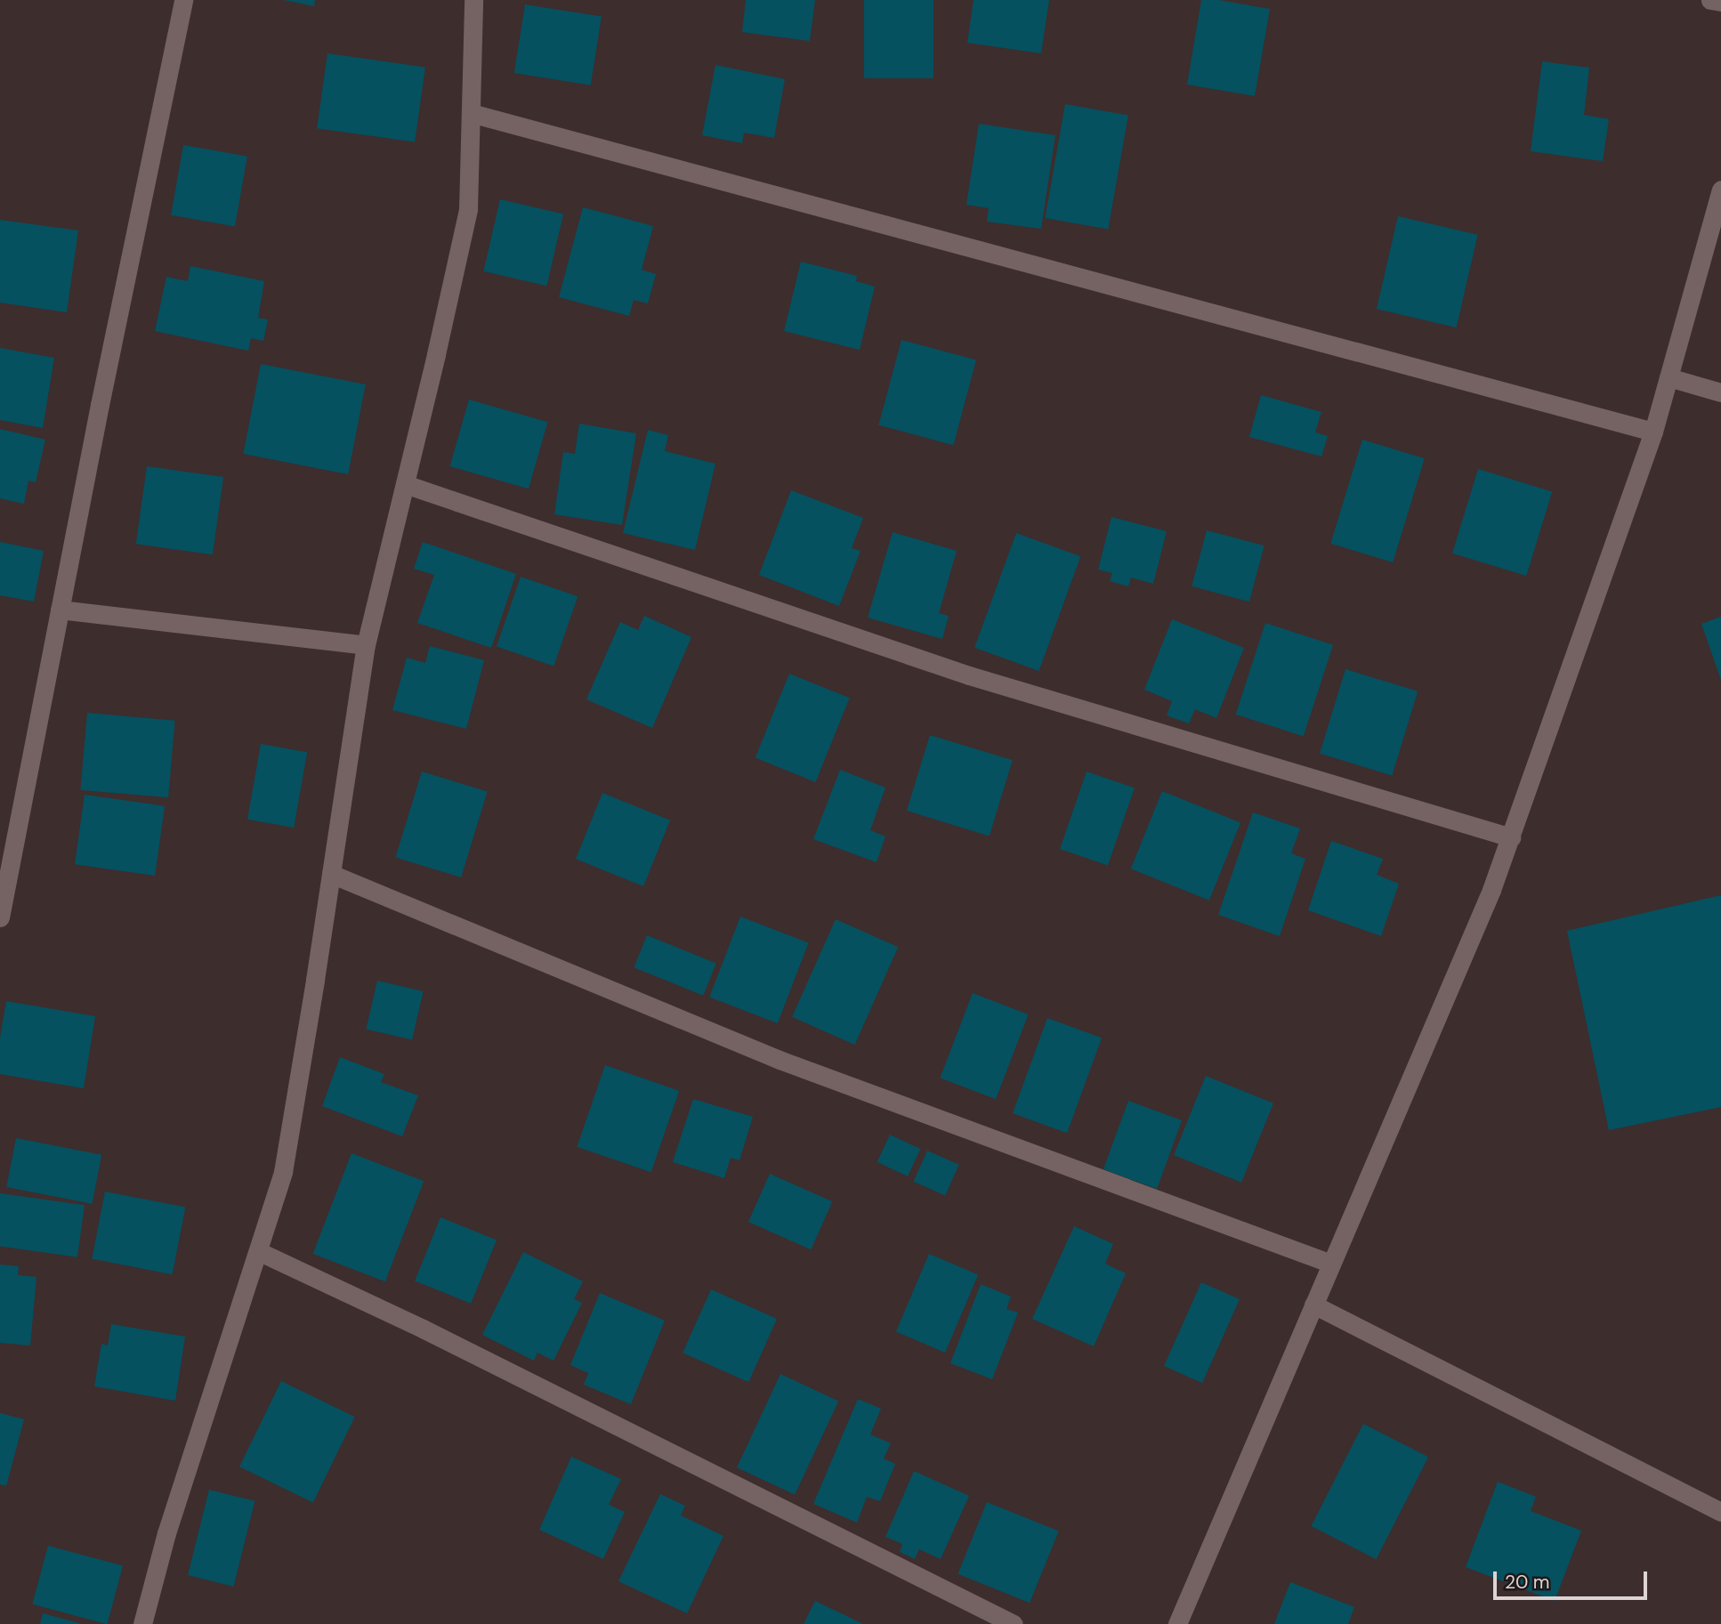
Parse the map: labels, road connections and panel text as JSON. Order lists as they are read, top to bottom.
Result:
{
  "scale_bar": "20 m"
}
